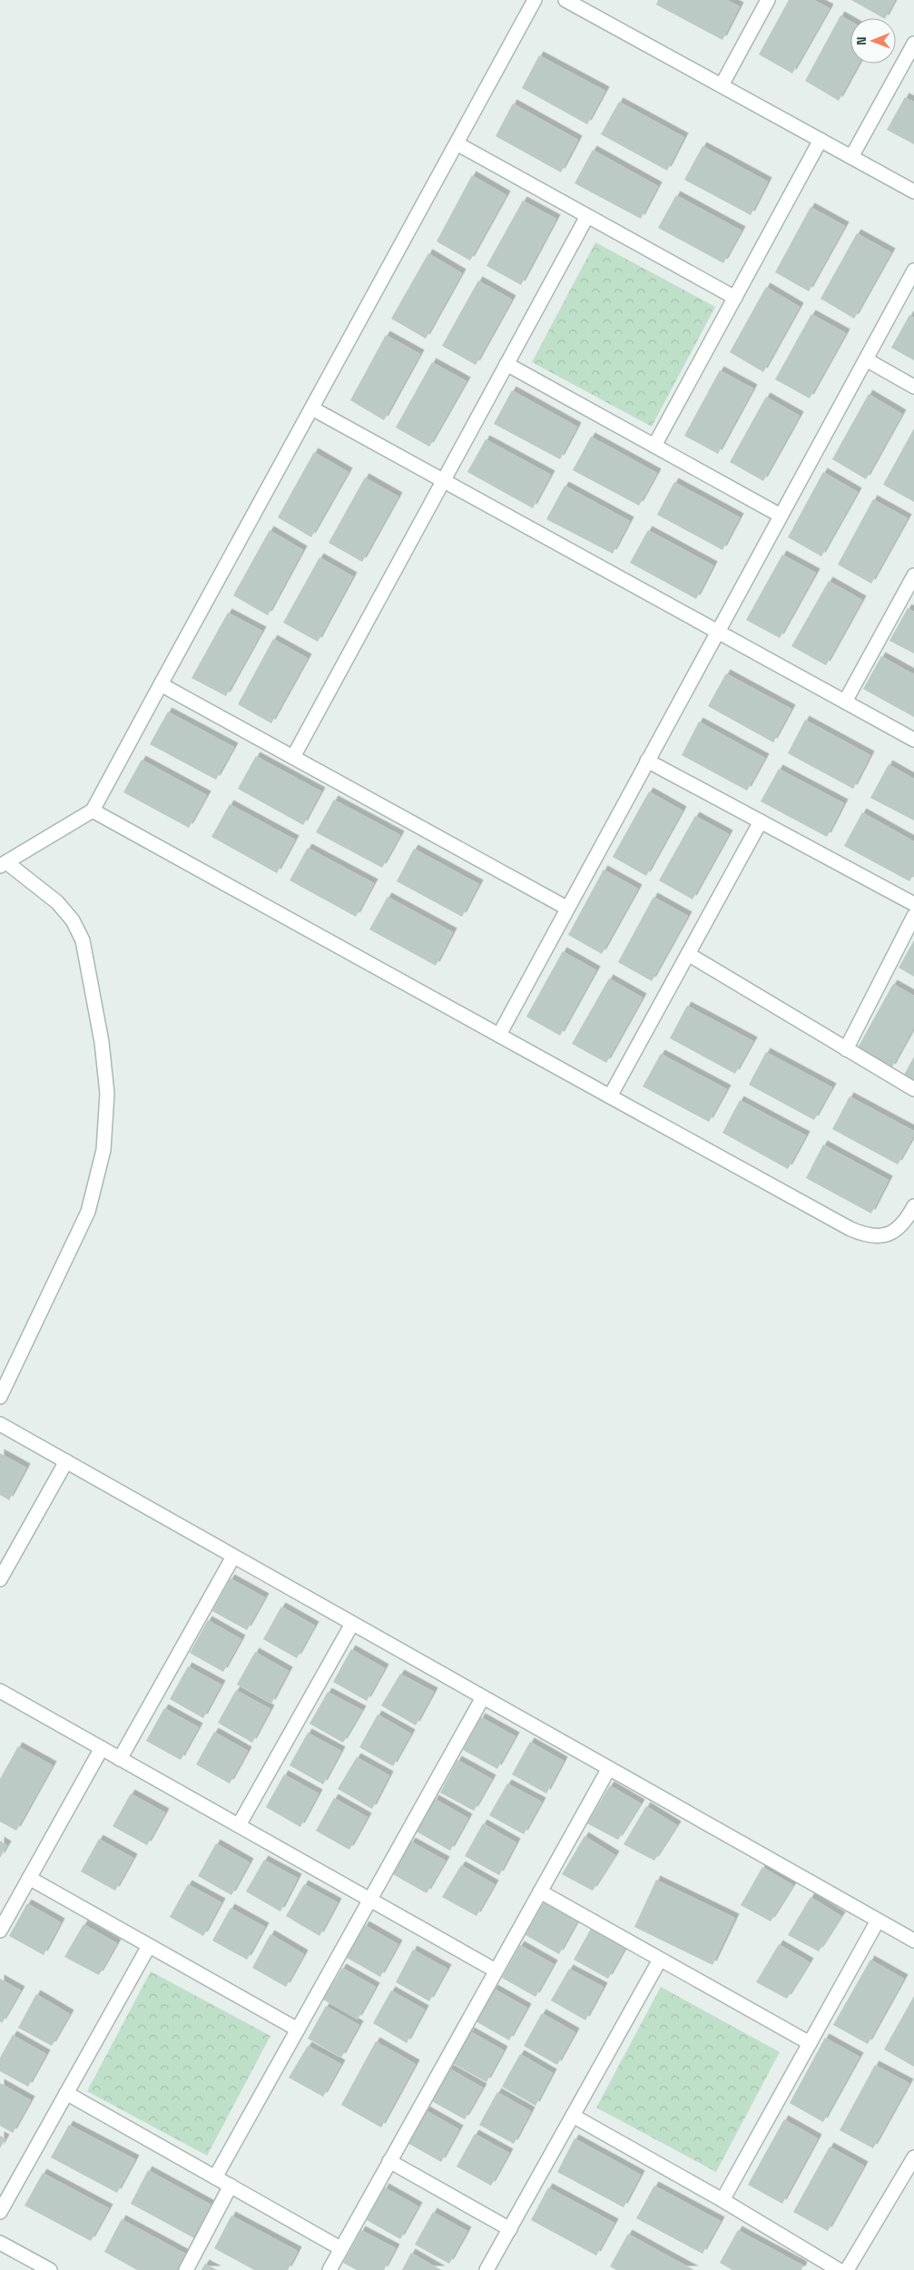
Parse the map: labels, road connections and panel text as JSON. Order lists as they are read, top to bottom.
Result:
{
  "north": "left"
}
